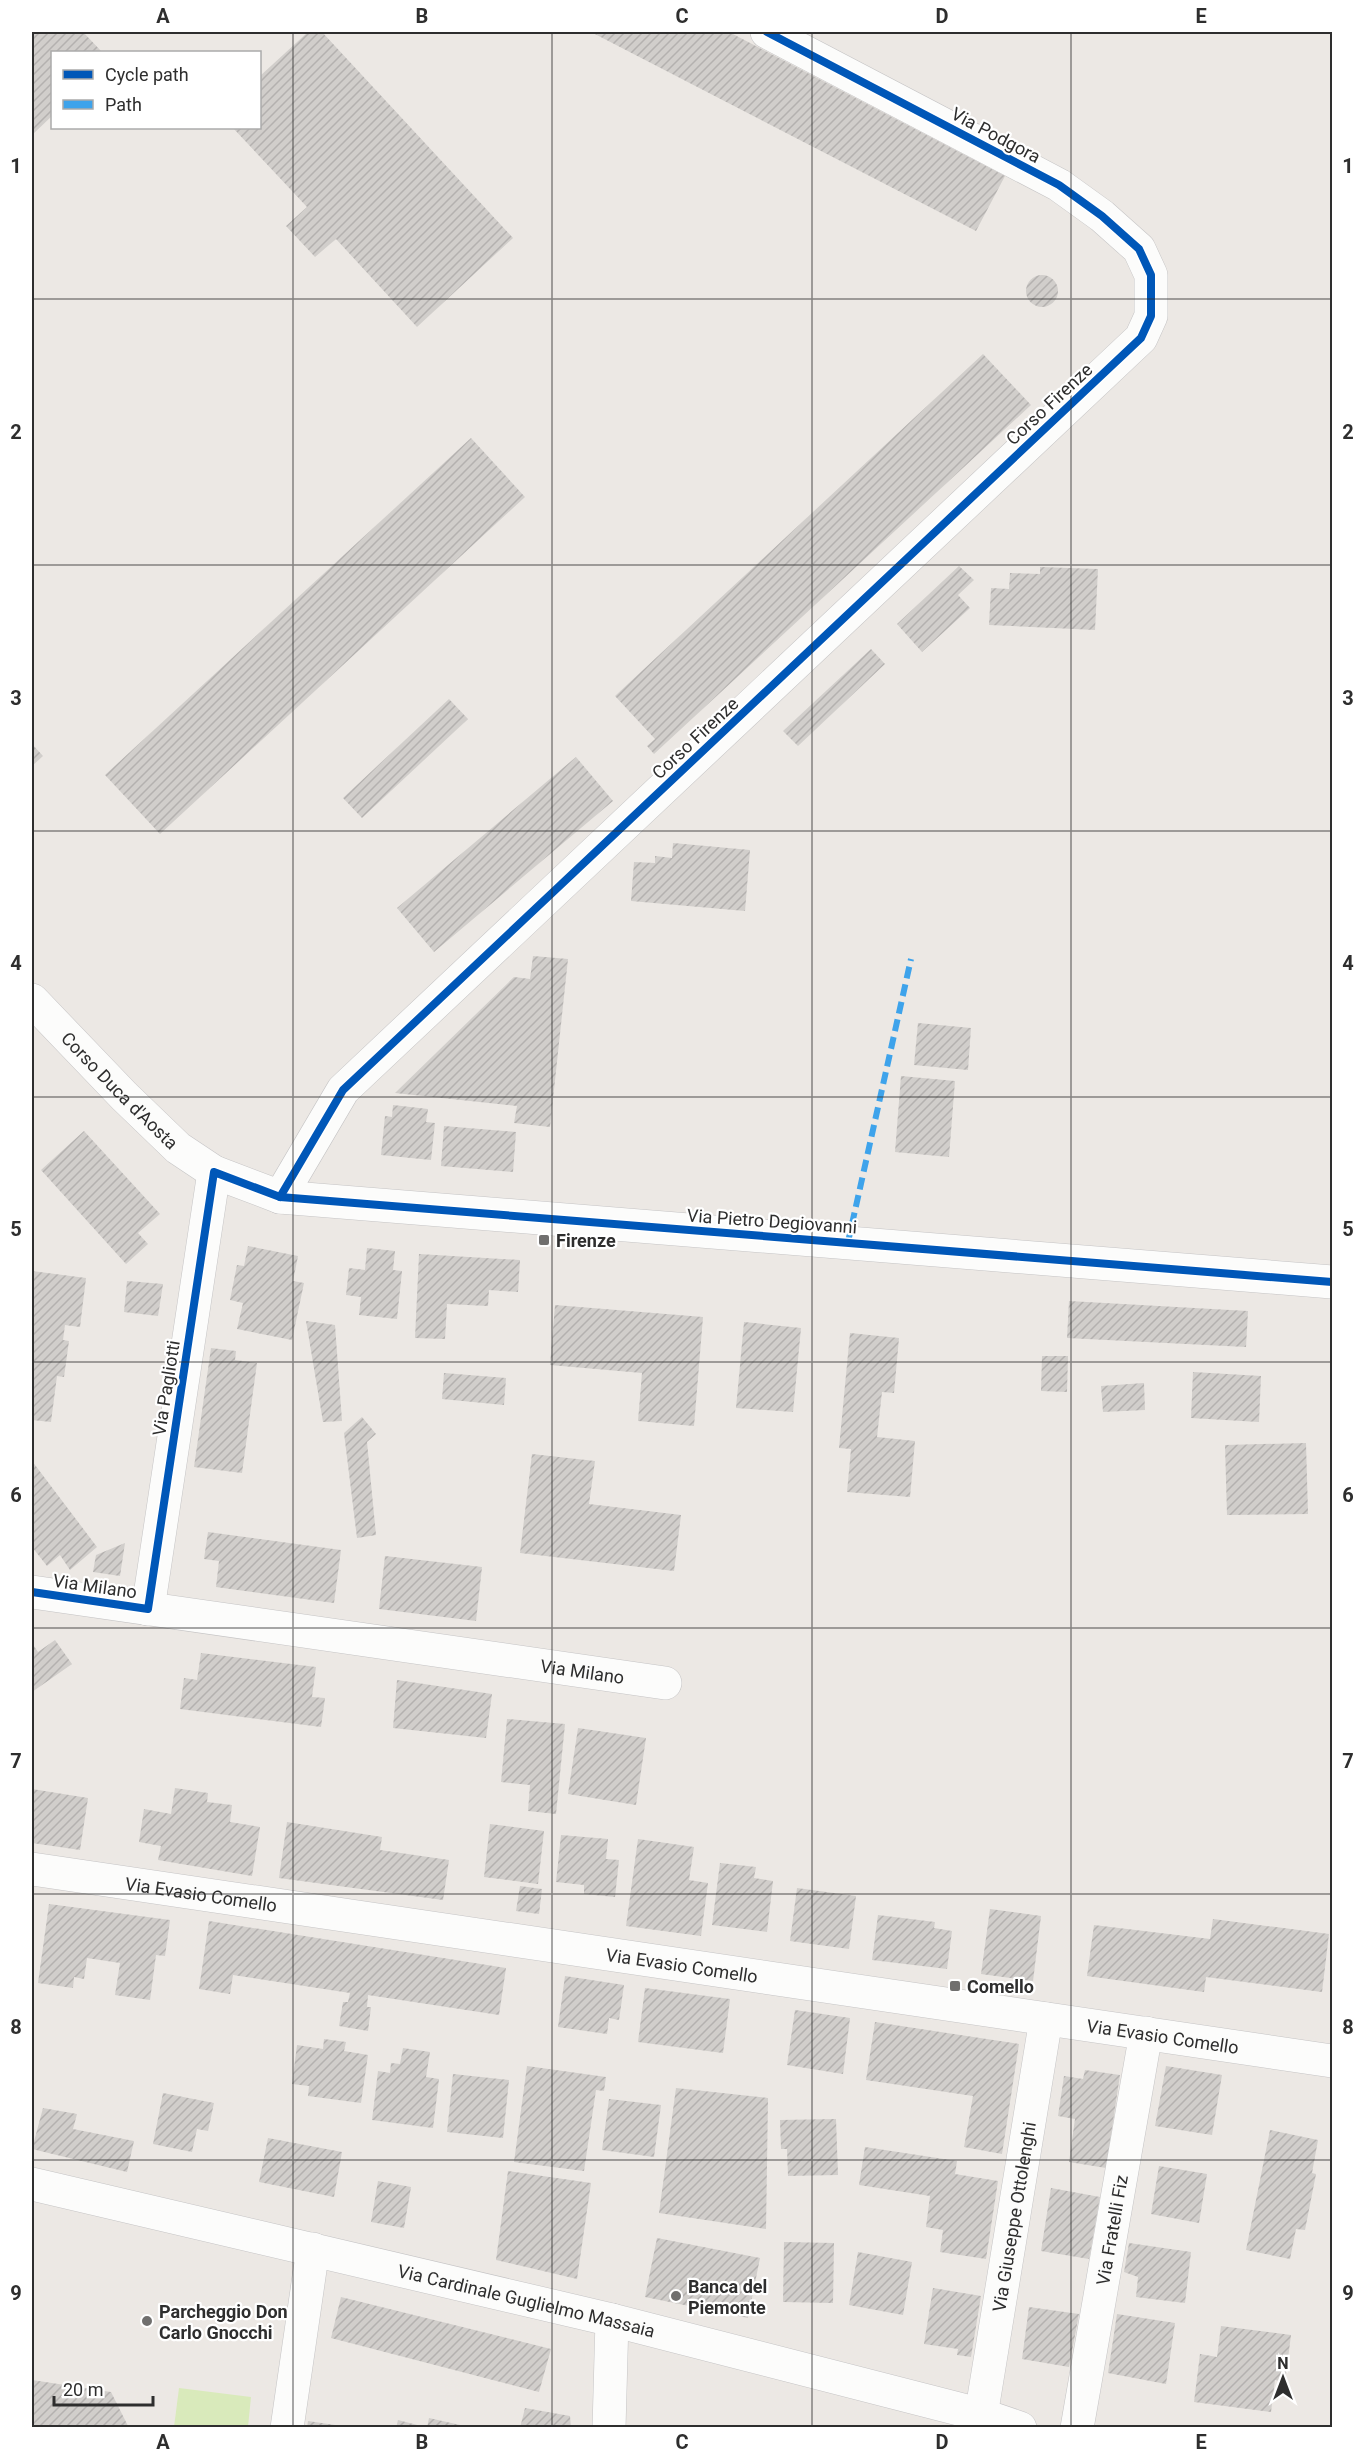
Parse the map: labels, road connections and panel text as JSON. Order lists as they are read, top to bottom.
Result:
{
  "streets": {
    "street": [
      "Via Podgora",
      "Corso Firenze",
      "Corso Duca d'Aosta",
      "Via Pietro Degiovanni",
      "Via Pagliotti",
      "Via Milano",
      "Via Evasio Comello",
      "Via Giuseppe Ottolenghi",
      "Via Fratelli Fiz",
      "Via Cardinale Guglielmo Massaia"
    ]
  },
  "crossings": [
    ["Via Podgora", "Corso Firenze"],
    ["Corso Firenze", "Via Pietro Degiovanni"],
    ["Corso Duca d'Aosta", "Via Pietro Degiovanni"],
    ["Corso Duca d'Aosta", "Via Pagliotti"],
    ["Via Pietro Degiovanni", "Via Pagliotti"],
    ["Via Pagliotti", "Via Milano"],
    ["Via Evasio Comello", "Via Giuseppe Ottolenghi"],
    ["Via Evasio Comello", "Via Fratelli Fiz"],
    ["Via Giuseppe Ottolenghi", "Via Cardinale Guglielmo Massaia"]
  ],
  "places": {
    "transit": ["Firenze", "Comello"],
    "other": ["Banca del Piemonte", "Parcheggio Don Carlo Gnocchi"]
  },
  "legend": ["Cycle path", "Path"],
  "scale_bar": "20 m",
  "north": "top",
  "grid": {
    "columns": [
      "A",
      "B",
      "C",
      "D",
      "E"
    ],
    "rows": [
      "1",
      "2",
      "3",
      "4",
      "5",
      "6",
      "7",
      "8",
      "9"
    ]
  }
}
